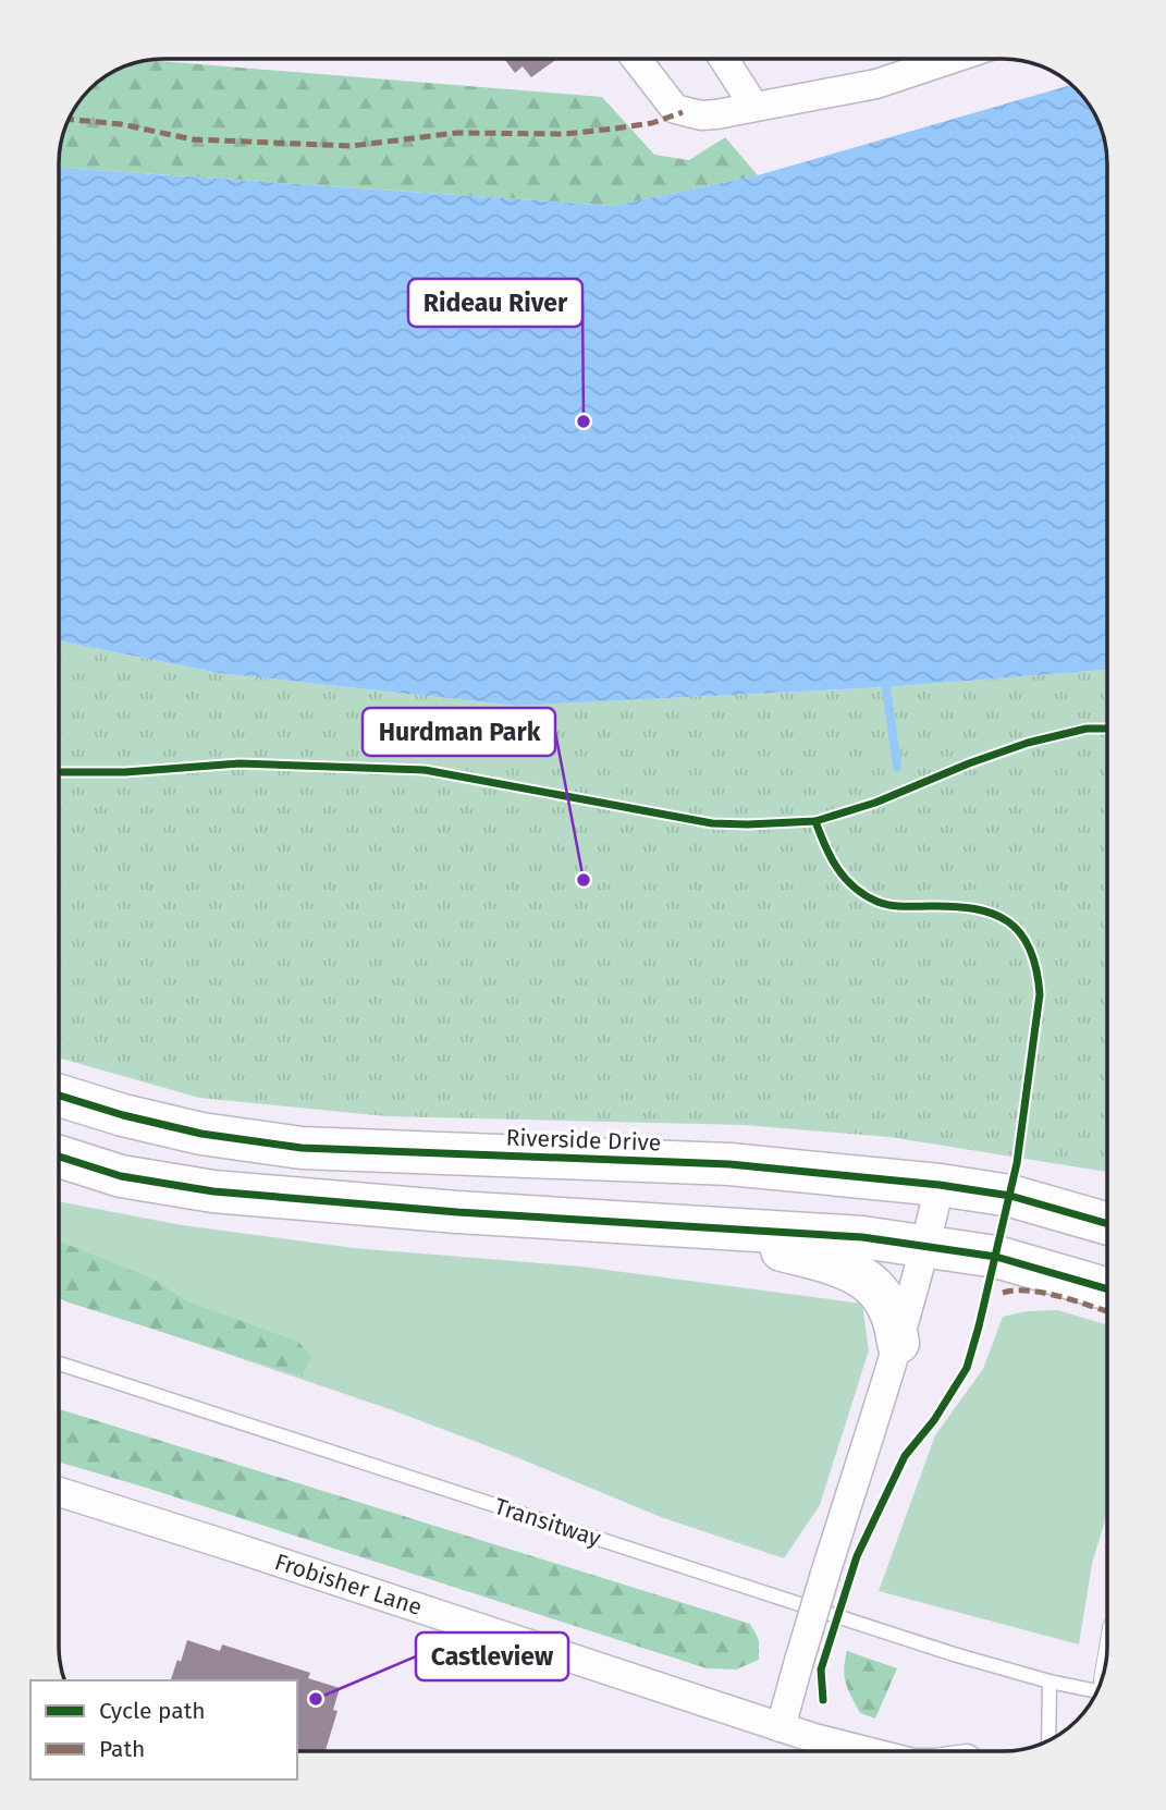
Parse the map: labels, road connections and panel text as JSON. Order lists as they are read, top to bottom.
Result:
{
  "streets": {
    "main road": ["Riverside Drive"],
    "street": ["Frobisher Lane"],
    "lane": ["Transitway"]
  },
  "places": ["Rideau River", "Hurdman Park", "Castleview"],
  "legend": ["Cycle path", "Path"]
}
